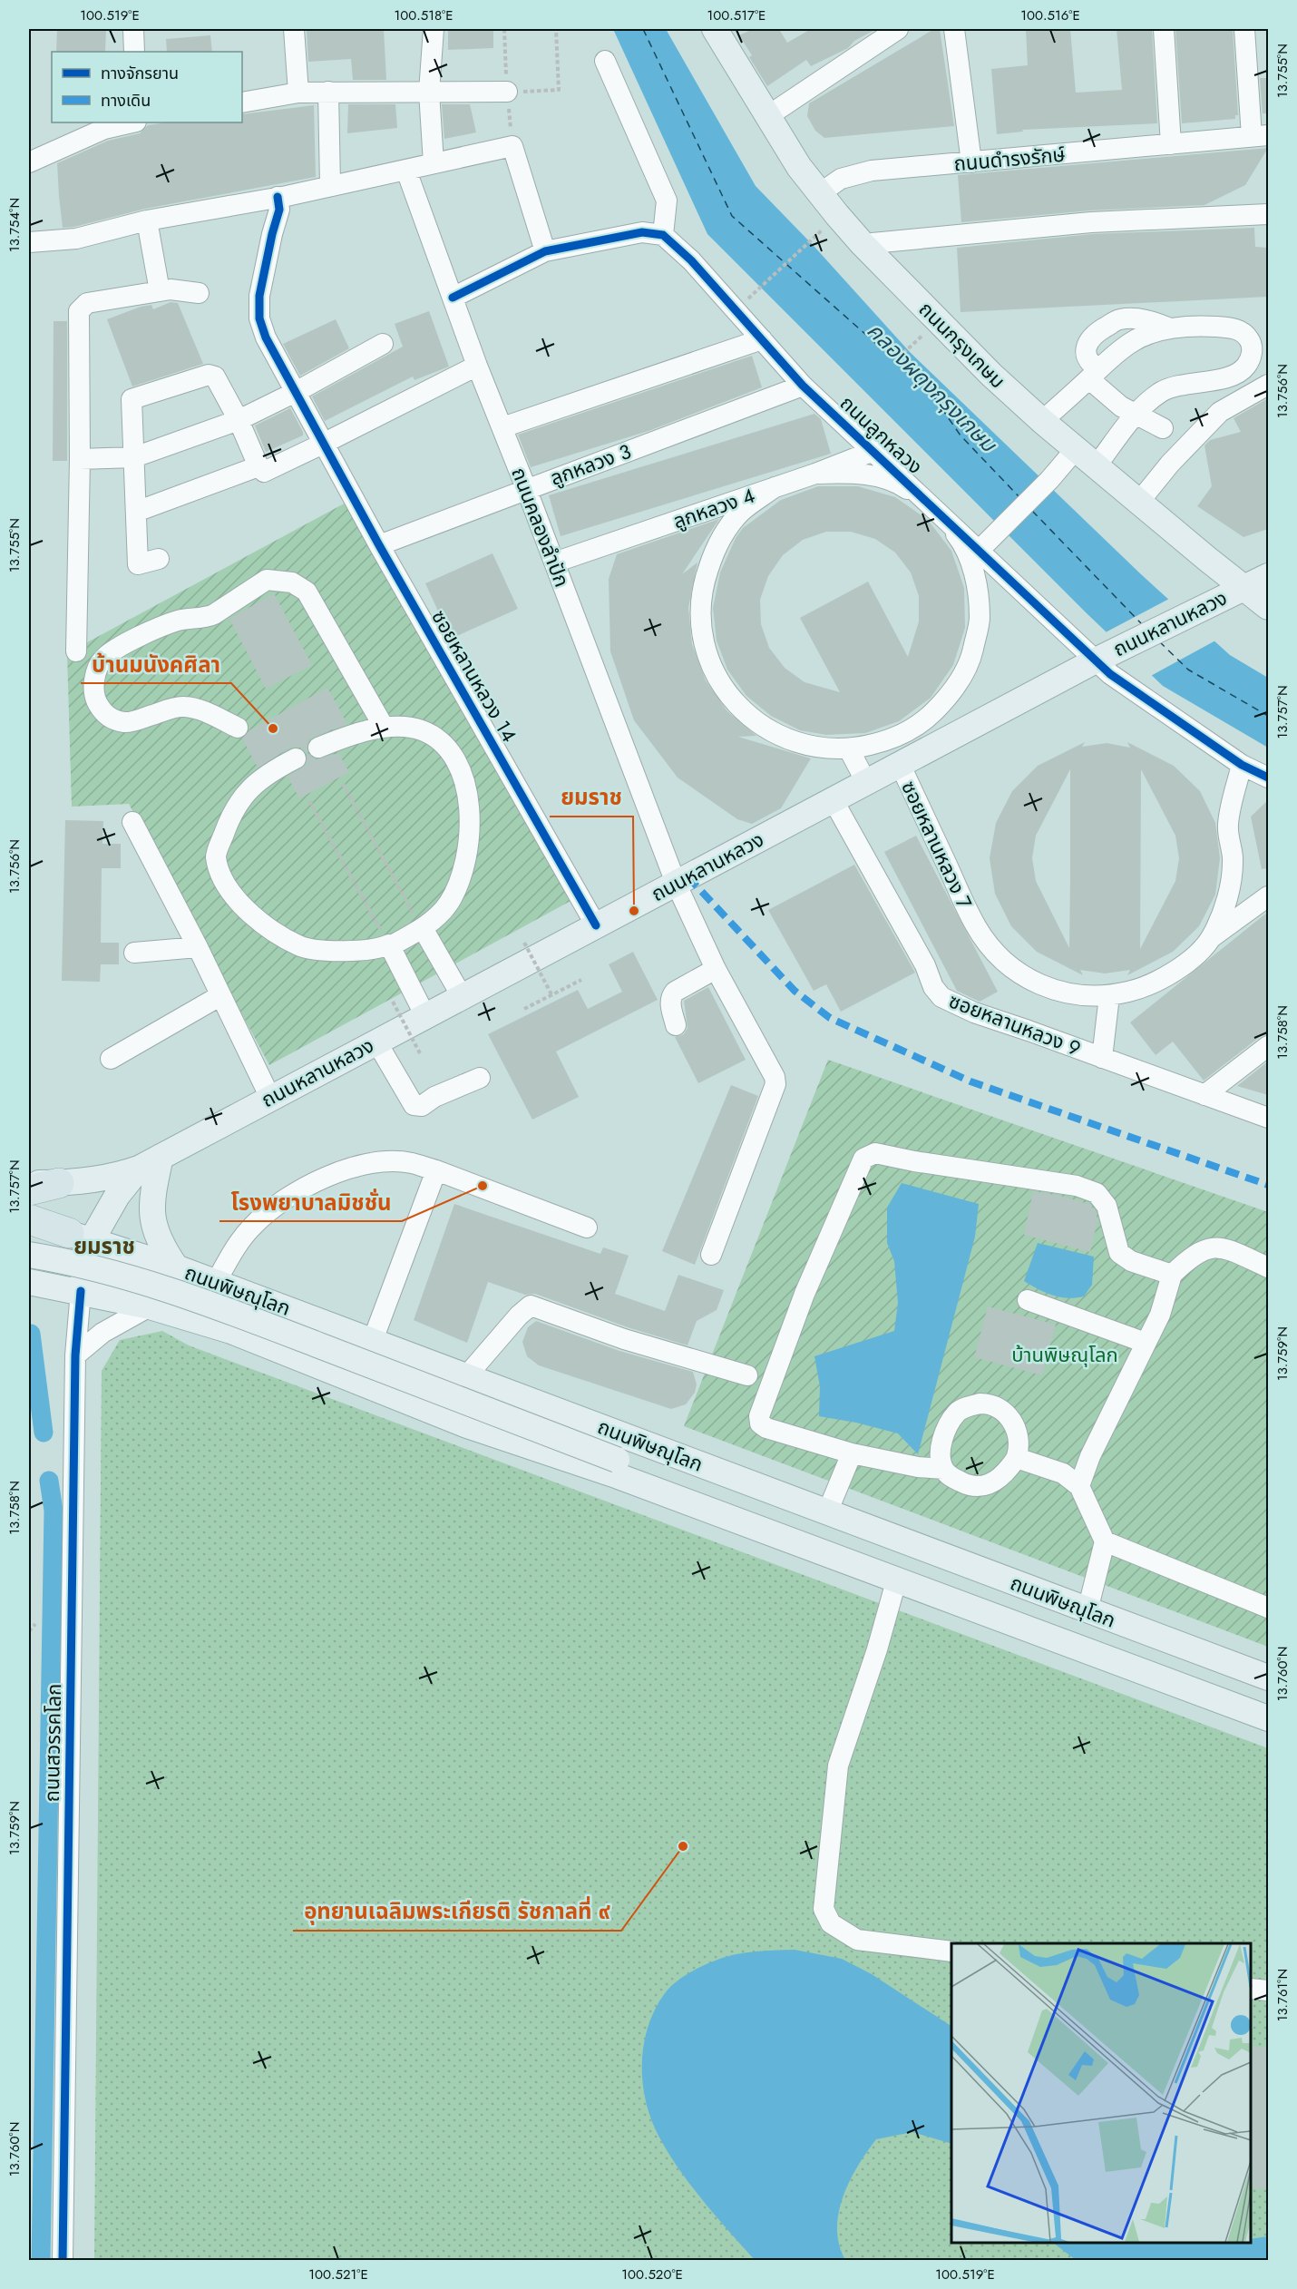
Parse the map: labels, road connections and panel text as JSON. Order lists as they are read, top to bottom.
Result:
{
  "streets": {
    "main road": ["ถนนกรุงเกษม", "ถนนหลานหลวง", "ถนนพิษณุโลก"],
    "street": [
      "ถนนดำรงรักษ์",
      "ถนนลูกหลวง",
      "ลูกหลวง 3",
      "ลูกหลวง 4",
      "ถนนคลองลำปัก",
      "ซอยหลานหลวง 14",
      "ซอยหลานหลวง 7",
      "ซอยหลานหลวง 9",
      "ถนนสวรรคโลก"
    ]
  },
  "crossings": [
    ["ถนนดำรงรักษ์", "ถนนกรุงเกษม"],
    ["ถนนกรุงเกษม", "ถนนหลานหลวง"],
    ["ถนนลูกหลวง", "ลูกหลวง 3"],
    ["ถนนลูกหลวง", "ลูกหลวง 4"],
    ["ถนนลูกหลวง", "ถนนหลานหลวง"],
    ["ลูกหลวง 3", "ถนนคลองลำปัก"],
    ["ลูกหลวง 3", "ซอยหลานหลวง 14"],
    ["ลูกหลวง 4", "ถนนคลองลำปัก"],
    ["ถนนคลองลำปัก", "ถนนหลานหลวง"],
    ["ถนนหลานหลวง", "ซอยหลานหลวง 14"],
    ["ถนนหลานหลวง", "ซอยหลานหลวง 7"],
    ["ถนนหลานหลวง", "ซอยหลานหลวง 9"],
    ["ถนนหลานหลวง", "ถนนพิษณุโลก"],
    ["ถนนหลานหลวง", "ถนนสวรรคโลก"],
    ["ถนนพิษณุโลก", "ถนนสวรรคโลก"]
  ],
  "districts": ["ยมราช"],
  "water": ["คลองผดุงกรุงเกษม"],
  "parks": ["บ้านพิษณุโลก"],
  "places": [
    "บ้านมนังคศิลา",
    "ยมราช",
    "โรงพยาบาลมิชชั่น",
    "อุทยานเฉลิมพระเกียรติ รัชกาลที่ ๙"
  ],
  "legend": ["ทางจักรยาน", "ทางเดิน"],
  "coordinates": [
    "100.519°E",
    "100.518°E",
    "100.517°E",
    "100.516°E",
    "13.755°N",
    "13.754°N",
    "13.756°N",
    "13.757°N",
    "13.758°N",
    "13.759°N",
    "13.760°N",
    "13.761°N",
    "100.521°E",
    "100.520°E"
  ]
}
